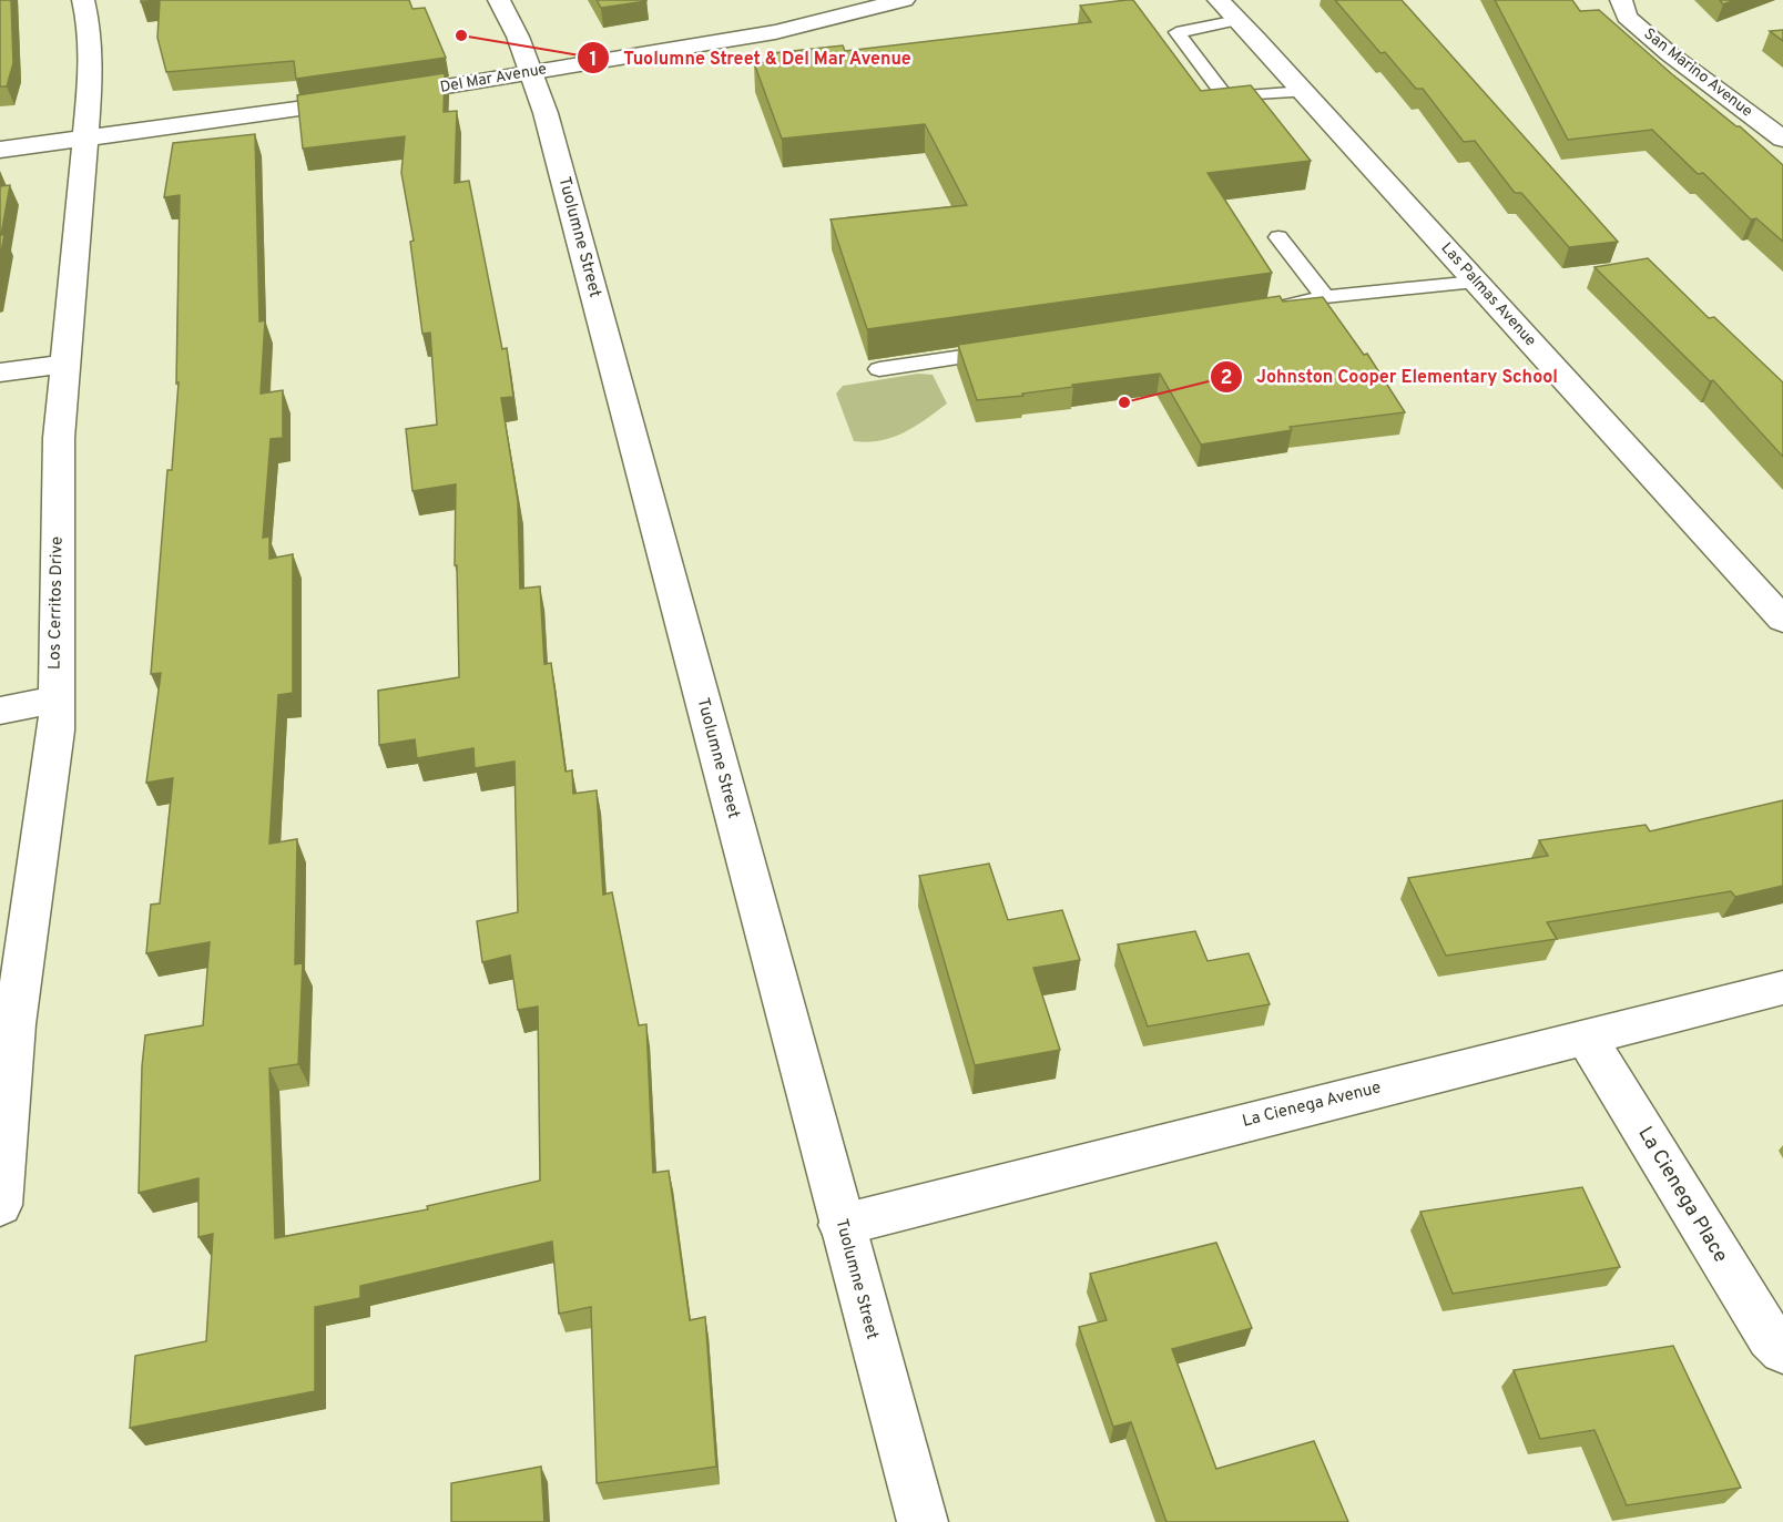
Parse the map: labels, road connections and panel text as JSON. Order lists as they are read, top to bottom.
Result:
{
  "streets": {
    "street": [
      "San Marino Avenue",
      "Del Mar Avenue",
      "Tuolumne Street",
      "Las Palmas Avenue",
      "Los Cerritos Drive",
      "La Cienega Avenue",
      "La Cienega Place"
    ]
  },
  "crossings": [
    ["Del Mar Avenue", "Tuolumne Street"],
    ["Del Mar Avenue", "Los Cerritos Drive"],
    ["Tuolumne Street", "La Cienega Avenue"],
    ["La Cienega Avenue", "La Cienega Place"]
  ],
  "places": ["Tuolumne Street & Del Mar Avenue", "Johnston Cooper Elementary School"]
}
